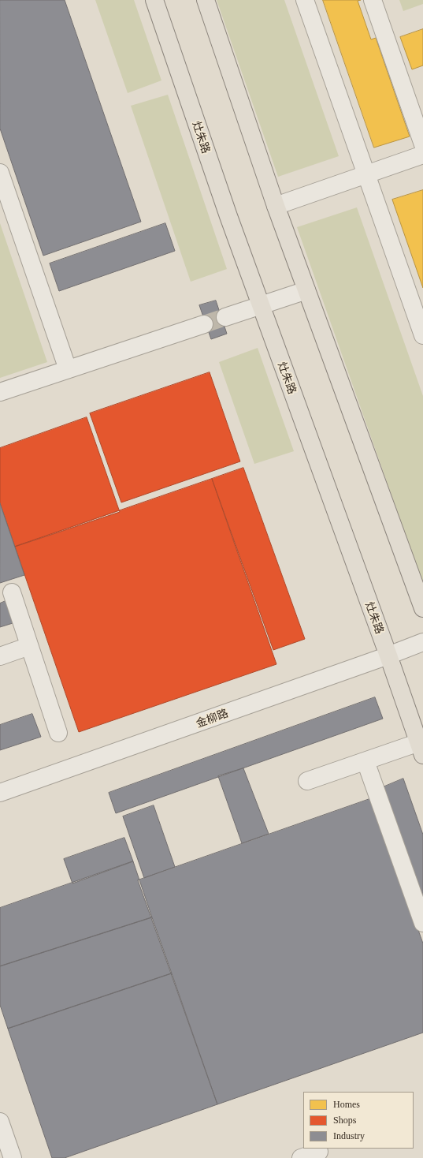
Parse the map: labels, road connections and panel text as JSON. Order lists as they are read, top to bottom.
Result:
{
  "streets": {
    "main road": ["灶朱路"],
    "street": ["金柳路"]
  },
  "crossings": [
    ["灶朱路", "金柳路"]
  ],
  "legend": ["Homes", "Shops", "Industry"]
}
